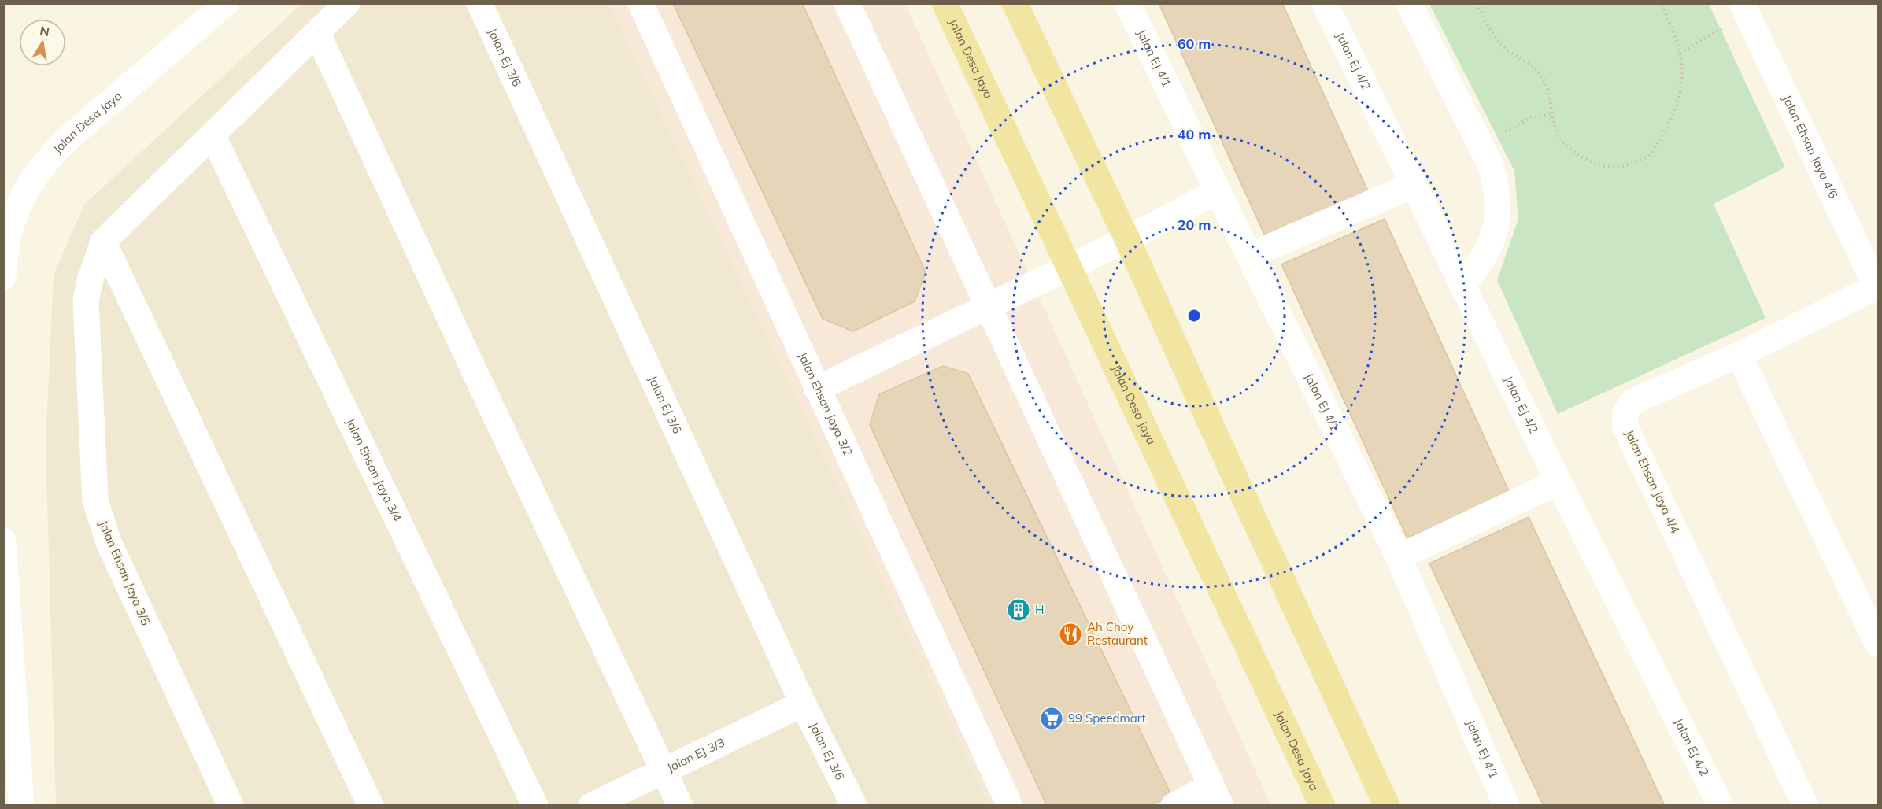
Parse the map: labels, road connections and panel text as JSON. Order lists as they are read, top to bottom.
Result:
{
  "streets": {
    "main road": ["Jalan Desa Jaya"],
    "street": [
      "Jalan EJ 3/6",
      "Jalan EJ 4/1",
      "Jalan EJ 4/2",
      "Jalan Ehsan Jaya 4/6",
      "Jalan Ehsan Jaya 3/2",
      "Jalan Ehsan Jaya 3/4",
      "Jalan Ehsan Jaya 4/4",
      "Jalan Ehsan Jaya 3/5",
      "Jalan EJ 3/3"
    ]
  },
  "crossings": [
    ["Jalan EJ 3/6", "Jalan EJ 3/3"],
    ["Jalan Ehsan Jaya 4/6", "Jalan Ehsan Jaya 4/4"]
  ],
  "places": {
    "building": ["H"],
    "restaurant": ["Ah Choy Restaurant"],
    "supermarket": ["99 Speedmart"]
  },
  "north": "top",
  "rings": ["60 m", "40 m", "20 m"]
}
